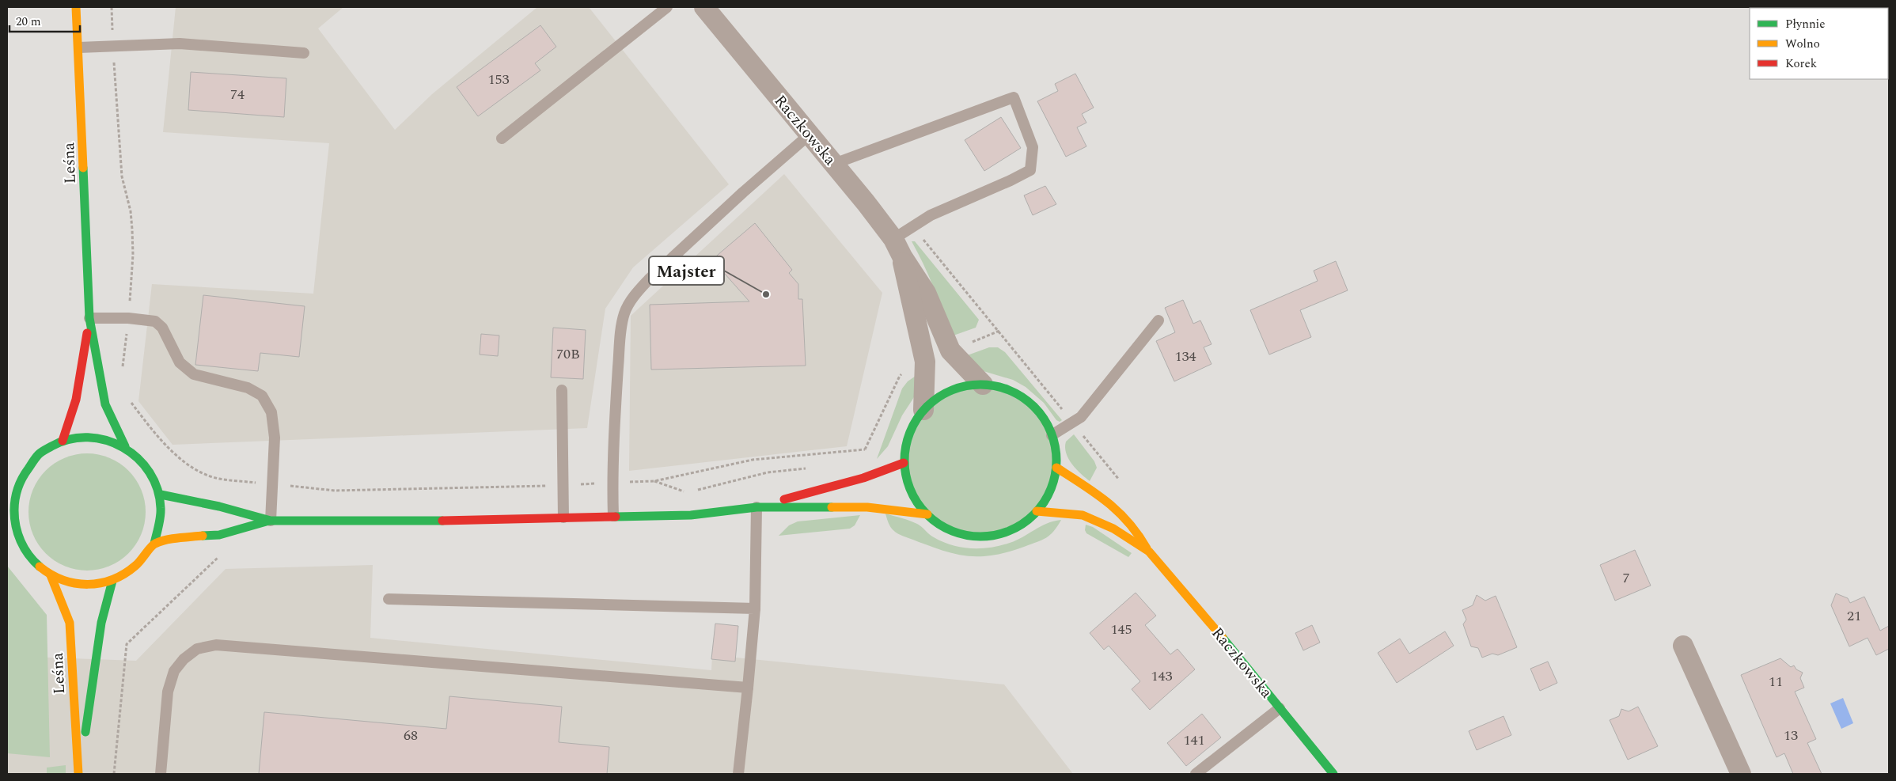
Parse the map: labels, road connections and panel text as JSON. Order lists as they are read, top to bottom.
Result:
{
  "streets": {
    "street": ["Raczkowska", "Leśna"]
  },
  "places": ["Majster"],
  "house_numbers": [
    "153",
    "74",
    "70B",
    "134",
    "7",
    "21",
    "145",
    "143",
    "11",
    "68",
    "13",
    "141"
  ],
  "legend": ["Płynnie", "Wolno", "Korek"],
  "scale_bar": "20 m"
}
